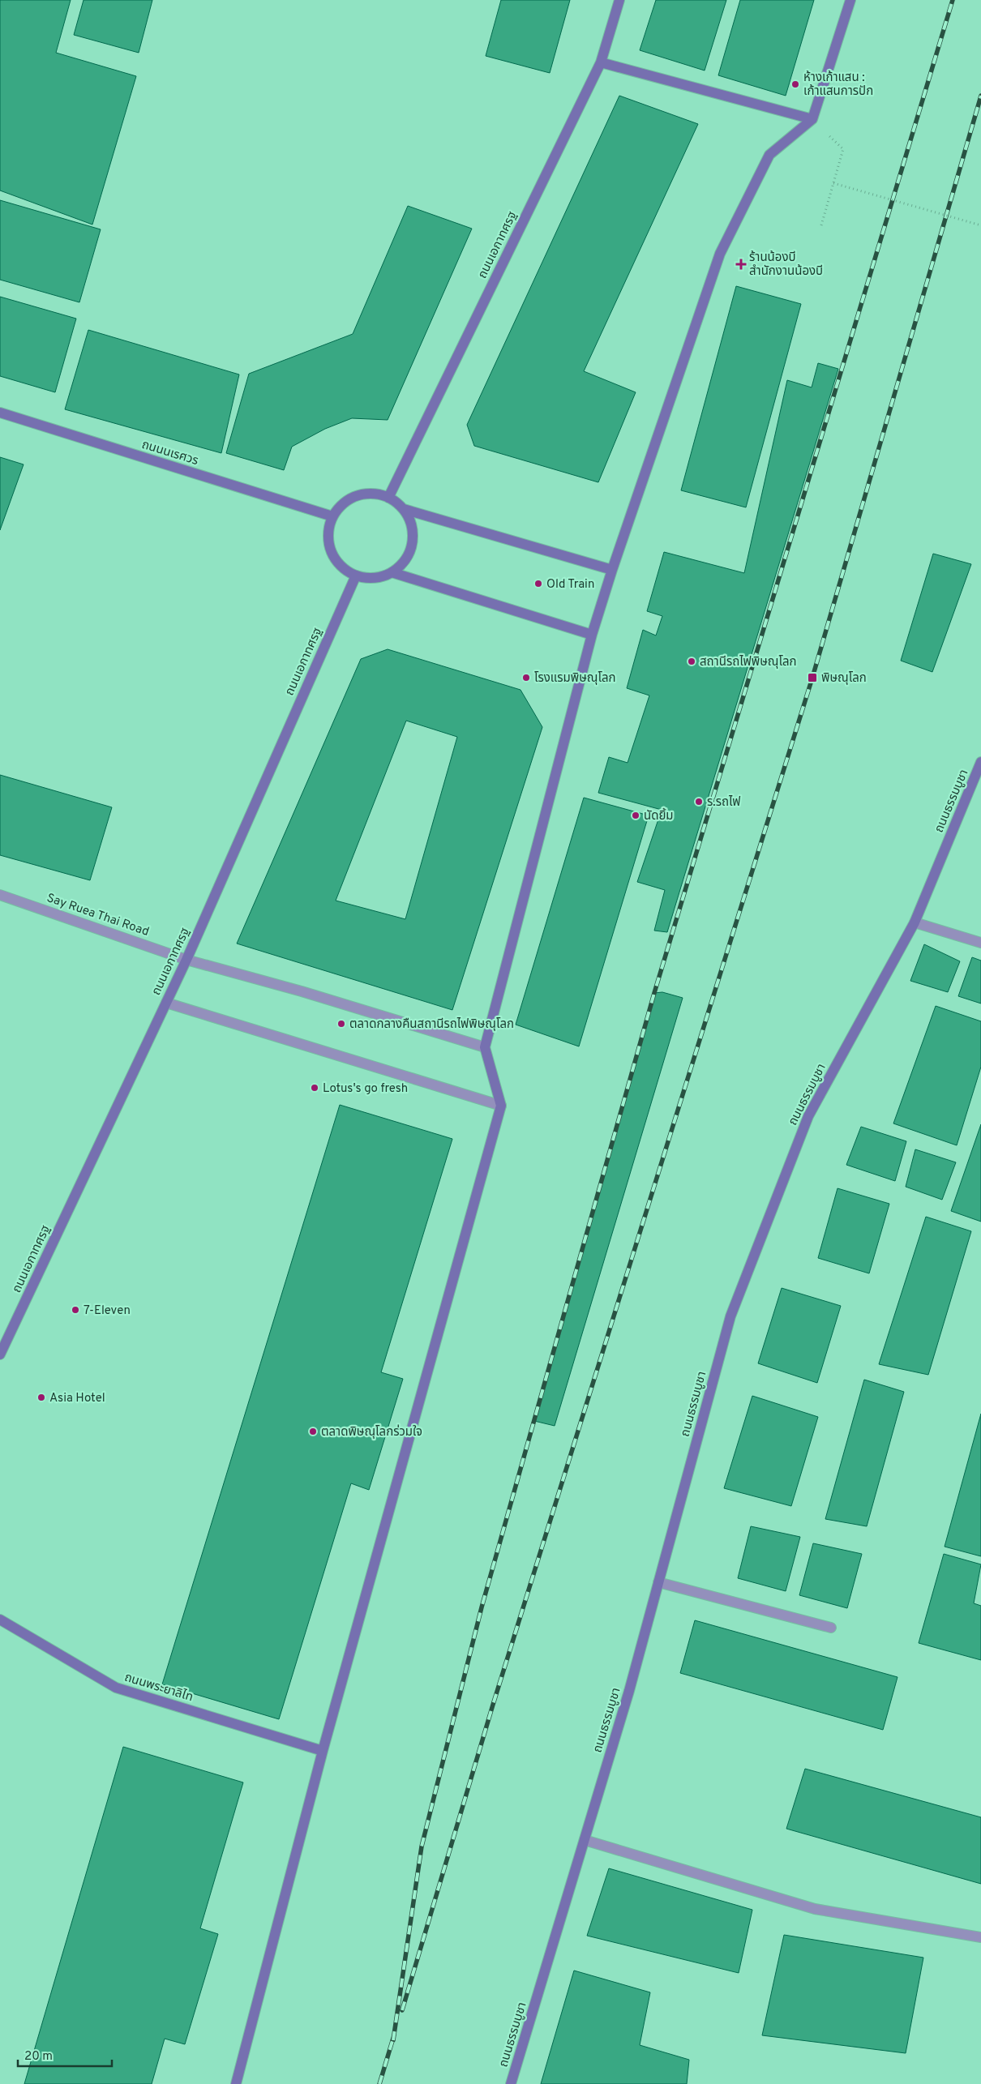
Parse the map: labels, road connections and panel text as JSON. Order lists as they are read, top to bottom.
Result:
{
  "streets": {
    "main road": [
      "ถนนเอกาทศรฐ",
      "ถนนนเรศวร",
      "ถนนธรรมบูชา",
      "ถนนพระยาลิไท"
    ],
    "street": ["Say Ruea Thai Road"]
  },
  "crossings": [
    ["ถนนเอกาทศรฐ", "ถนนนเรศวร"],
    ["ถนนเอกาทศรฐ", "Say Ruea Thai Road"]
  ],
  "places": {
    "other": [
      "ห้างเก้าแสน : เก้าแสนการปัก",
      "Old Train",
      "สถานีรถไฟพิษณุโลก",
      "โรงแรมพิษณุโลก",
      "ร.รถไฟ",
      "นัดยิ้ม",
      "ตลาดกลางคืนสถานีรถไฟพิษณุโลก",
      "Lotus's go fresh",
      "7-Eleven",
      "Asia Hotel",
      "ตลาดพิษณุโลกร่วมใจ"
    ],
    "health": ["ร้านน้องบี สำนักงานน้องบี"],
    "transit": ["พิษณุโลก"]
  },
  "scale_bar": "20 m"
}
